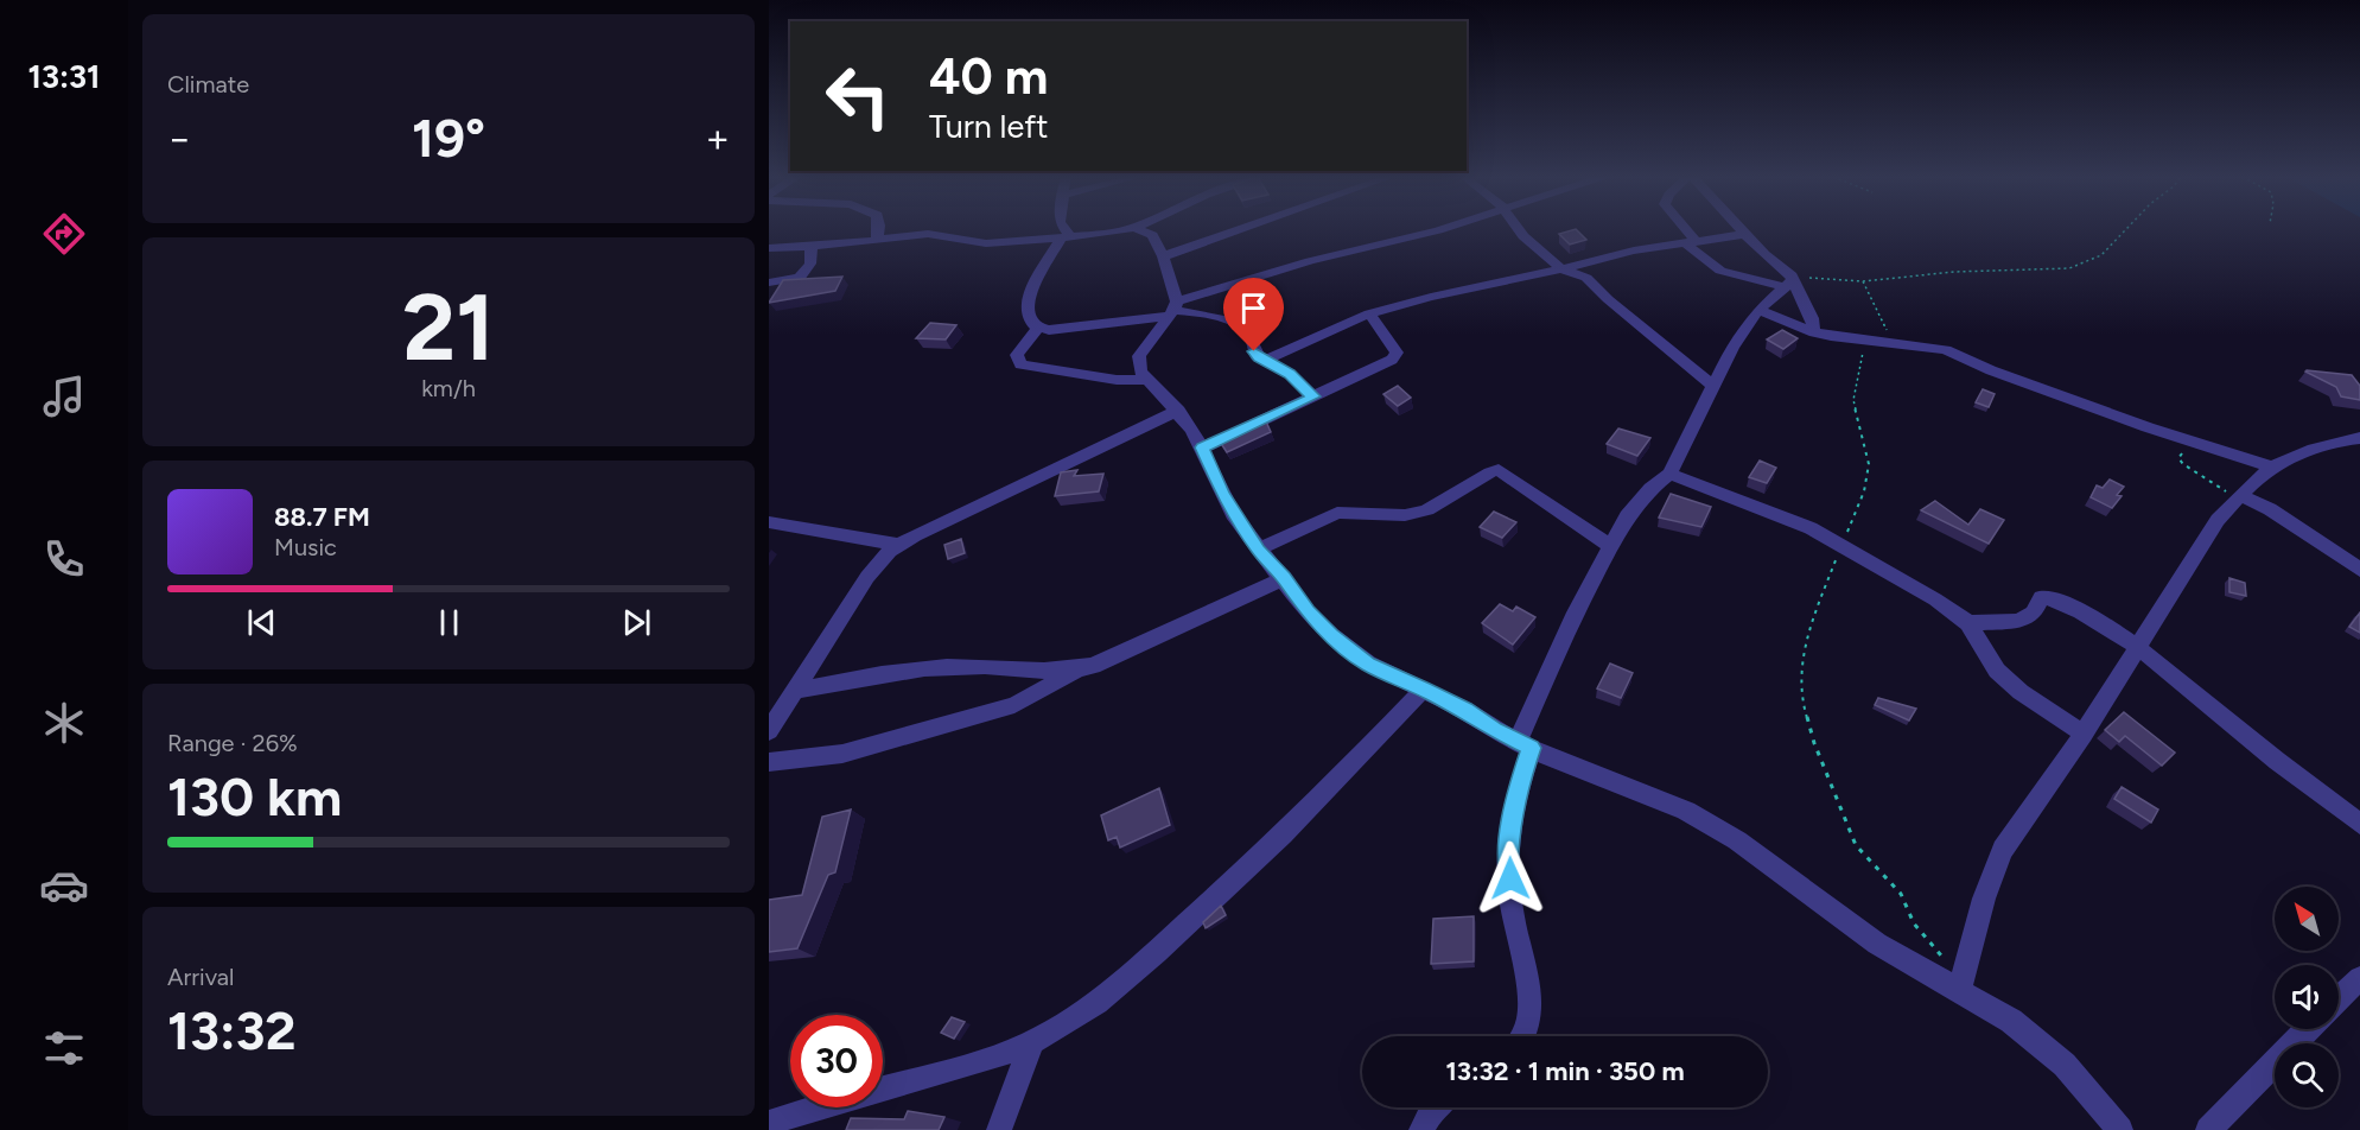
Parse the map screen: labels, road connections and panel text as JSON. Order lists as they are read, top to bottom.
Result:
{
  "north": "top left",
  "page": {
    "tabs": "13:31",
    "tile": [
      "Climate",
      ["21", "km/h"],
      ["Range · 26%", "130 km"],
      ["Arrival", "13:32"]
    ],
    "turn": ["40 m", "Turn left"],
    "heat": ["−", "19°", "+"],
    "song": ["88.7 FM", "Music"],
    "limit": "30",
    "trip": "13:32 · 1 min · 350 m"
  }
}
